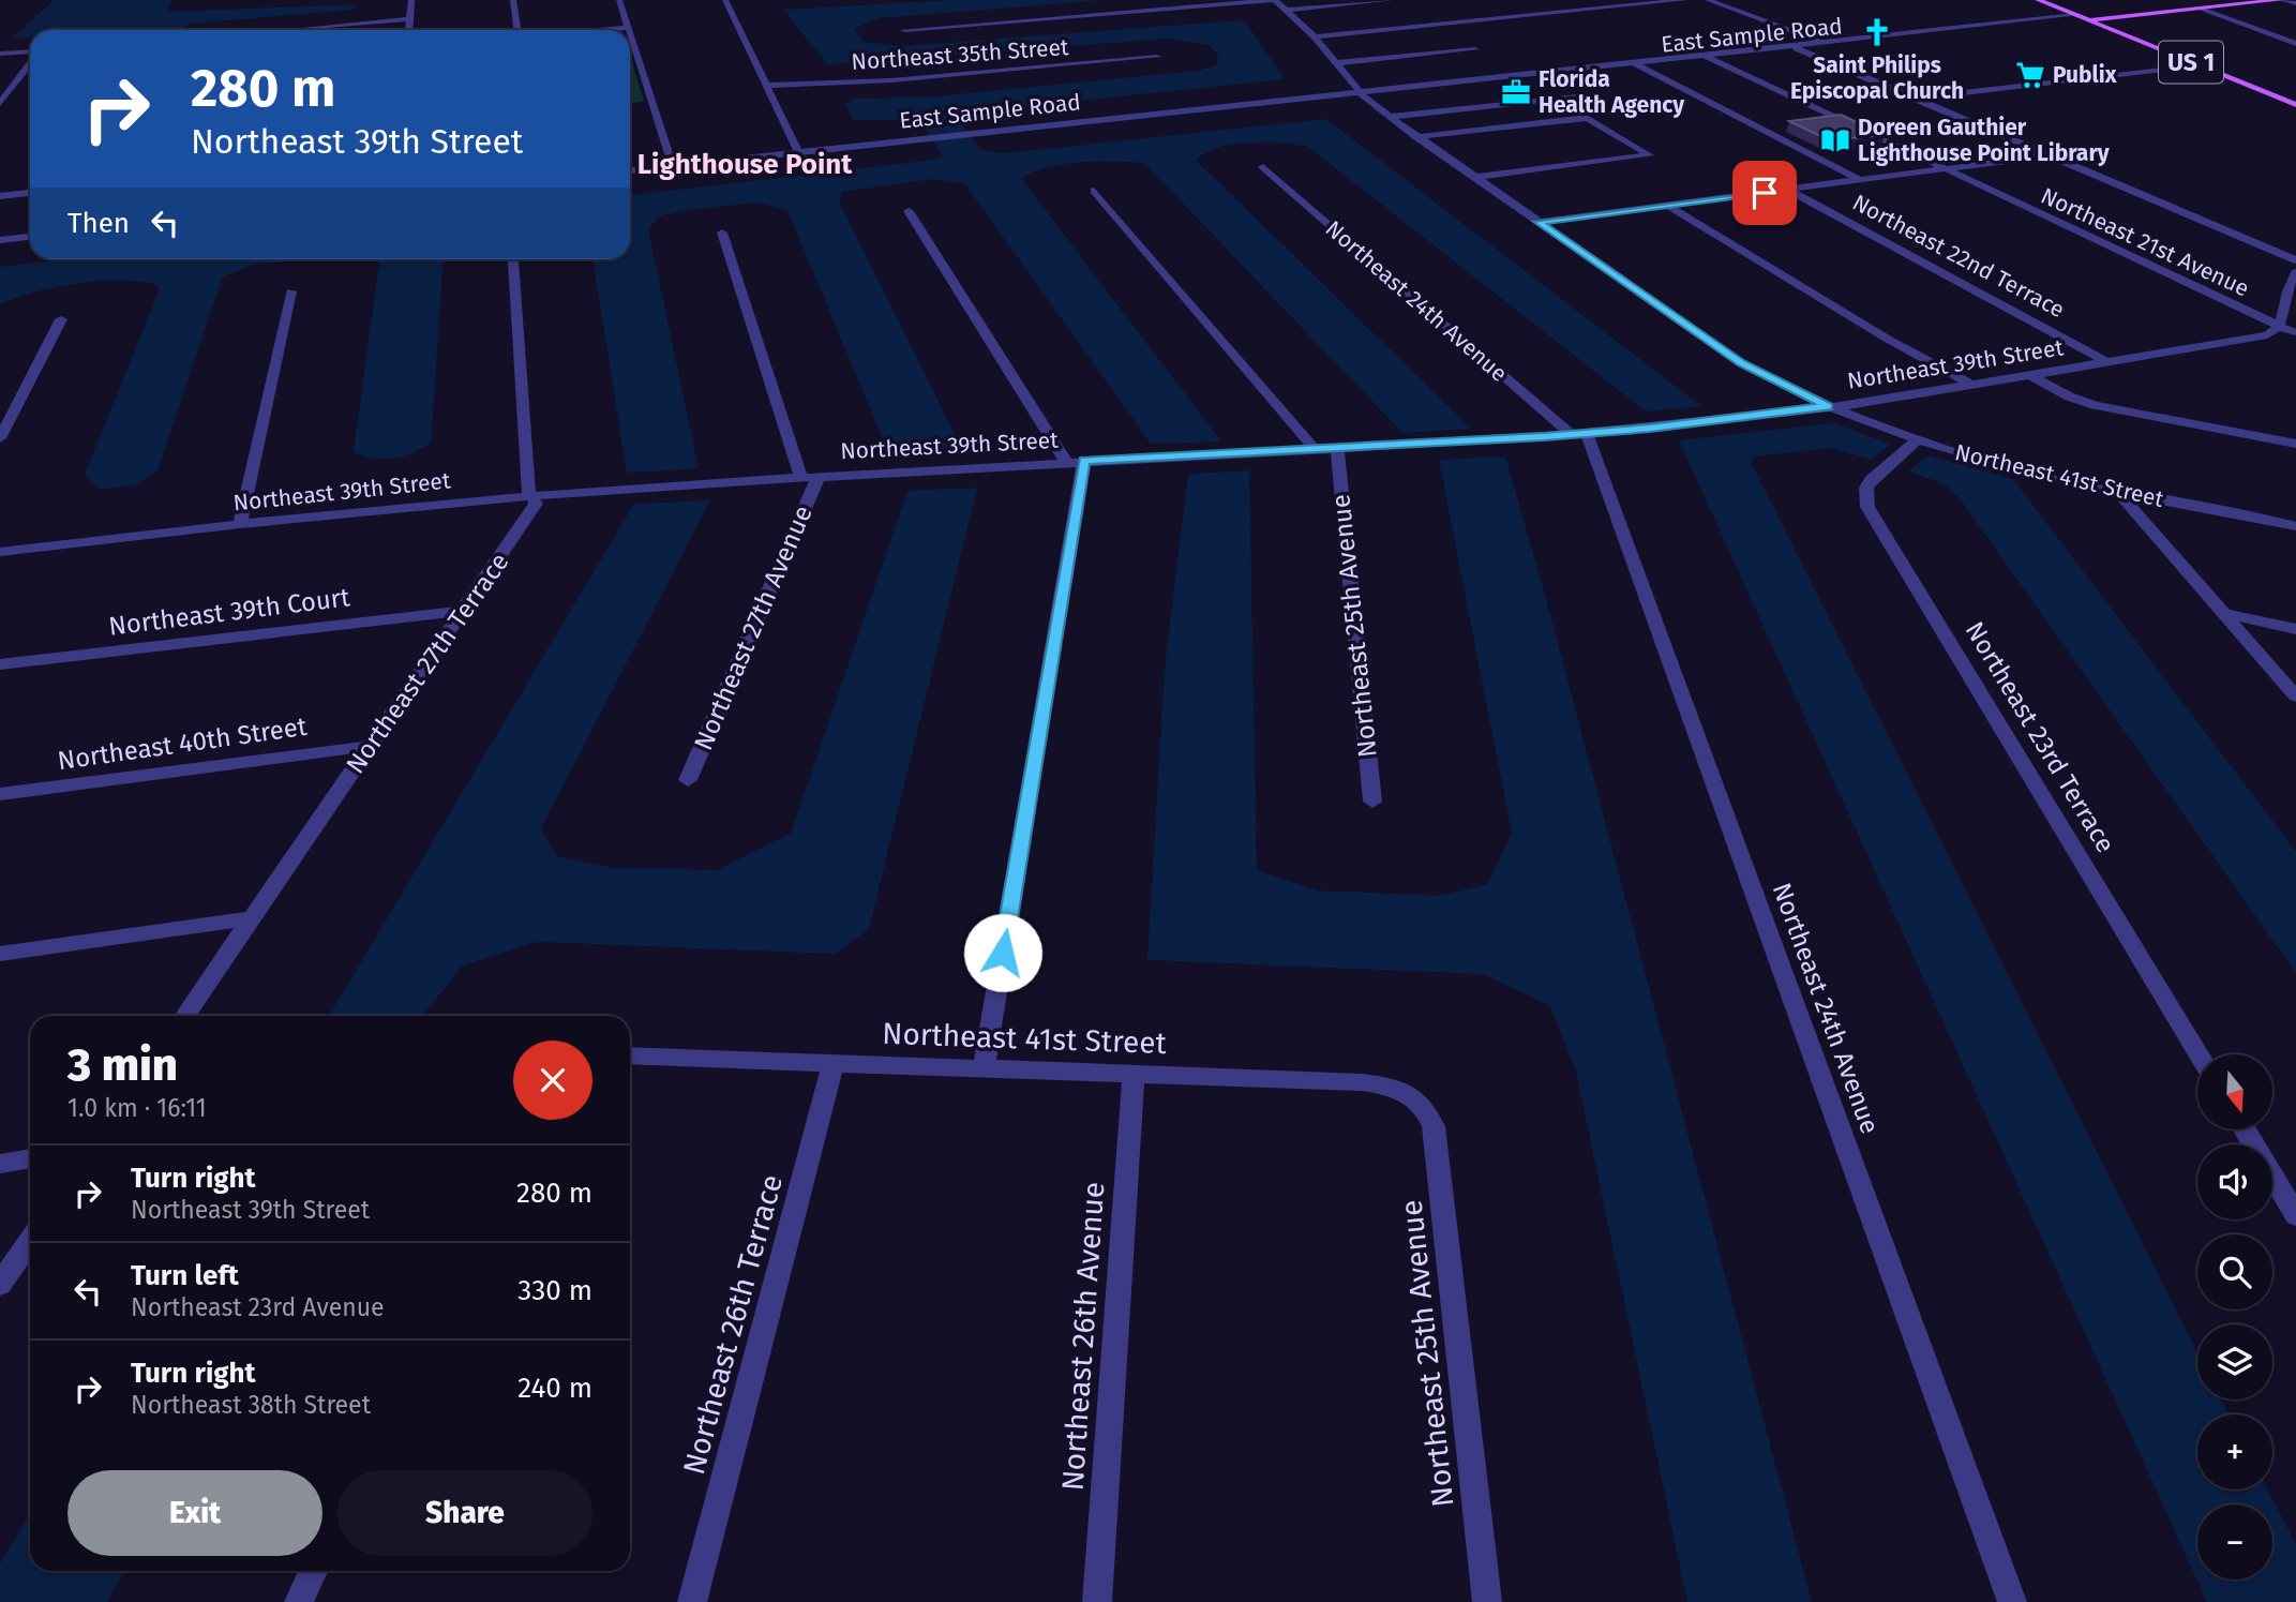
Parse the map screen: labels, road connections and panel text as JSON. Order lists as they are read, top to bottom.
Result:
{
  "streets": {
    "main road": ["East Sample Road", "US 1"],
    "street": [
      "Northeast 35th Street",
      "Northeast 21st Avenue",
      "Northeast 22nd Terrace",
      "Northeast 24th Avenue",
      "Northeast 39th Street",
      "Northeast 41st Street",
      "Northeast 39th Court",
      "Northeast 25th Avenue",
      "Northeast 27th Avenue",
      "Northeast 27th Terrace",
      "Northeast 23rd Terrace",
      "Northeast 40th Street",
      "Northeast 26th Terrace",
      "Northeast 26th Avenue"
    ]
  },
  "crossings": [
    ["East Sample Road", "US 1"],
    ["East Sample Road", "Northeast 21st Avenue"],
    ["East Sample Road", "Northeast 41st Street"],
    ["Northeast 21st Avenue", "Northeast 39th Street"],
    ["Northeast 22nd Terrace", "Northeast 39th Street"],
    ["Northeast 24th Avenue", "Northeast 39th Street"],
    ["Northeast 39th Street", "Northeast 41st Street"],
    ["Northeast 39th Street", "Northeast 25th Avenue"],
    ["Northeast 39th Street", "Northeast 27th Avenue"],
    ["Northeast 39th Street", "Northeast 27th Terrace"],
    ["Northeast 41st Street", "Northeast 25th Avenue"],
    ["Northeast 41st Street", "Northeast 23rd Terrace"],
    ["Northeast 41st Street", "Northeast 26th Terrace"],
    ["Northeast 41st Street", "Northeast 26th Avenue"],
    ["Northeast 39th Court", "Northeast 27th Terrace"],
    ["Northeast 27th Terrace", "Northeast 40th Street"]
  ],
  "districts": ["Lighthouse Point"],
  "places": {
    "church": ["Saint Philips Episcopal Church"],
    "supermarket": ["Publix"],
    "office": ["Florida Health Agency"],
    "library": ["Doreen Gauthier Lighthouse Point Library"]
  },
  "north": "bottom",
  "page": {
    "turn": ["280 m", "Northeast 39th Street"],
    "then": "Then",
    "heading": ["3 min", "1.0 km · 16:11"],
    "map_buttons": ["+", "−"],
    "list": [
      {
        "name": "Turn right",
        "note": "Northeast 39th Street",
        "value": "280 m"
      },
      {
        "name": "Turn left",
        "note": "Northeast 23rd Avenue",
        "value": "330 m"
      },
      {
        "name": "Turn right",
        "note": "Northeast 38th Street",
        "value": "240 m"
      }
    ],
    "buttons": ["Exit", "Share"]
  }
}
